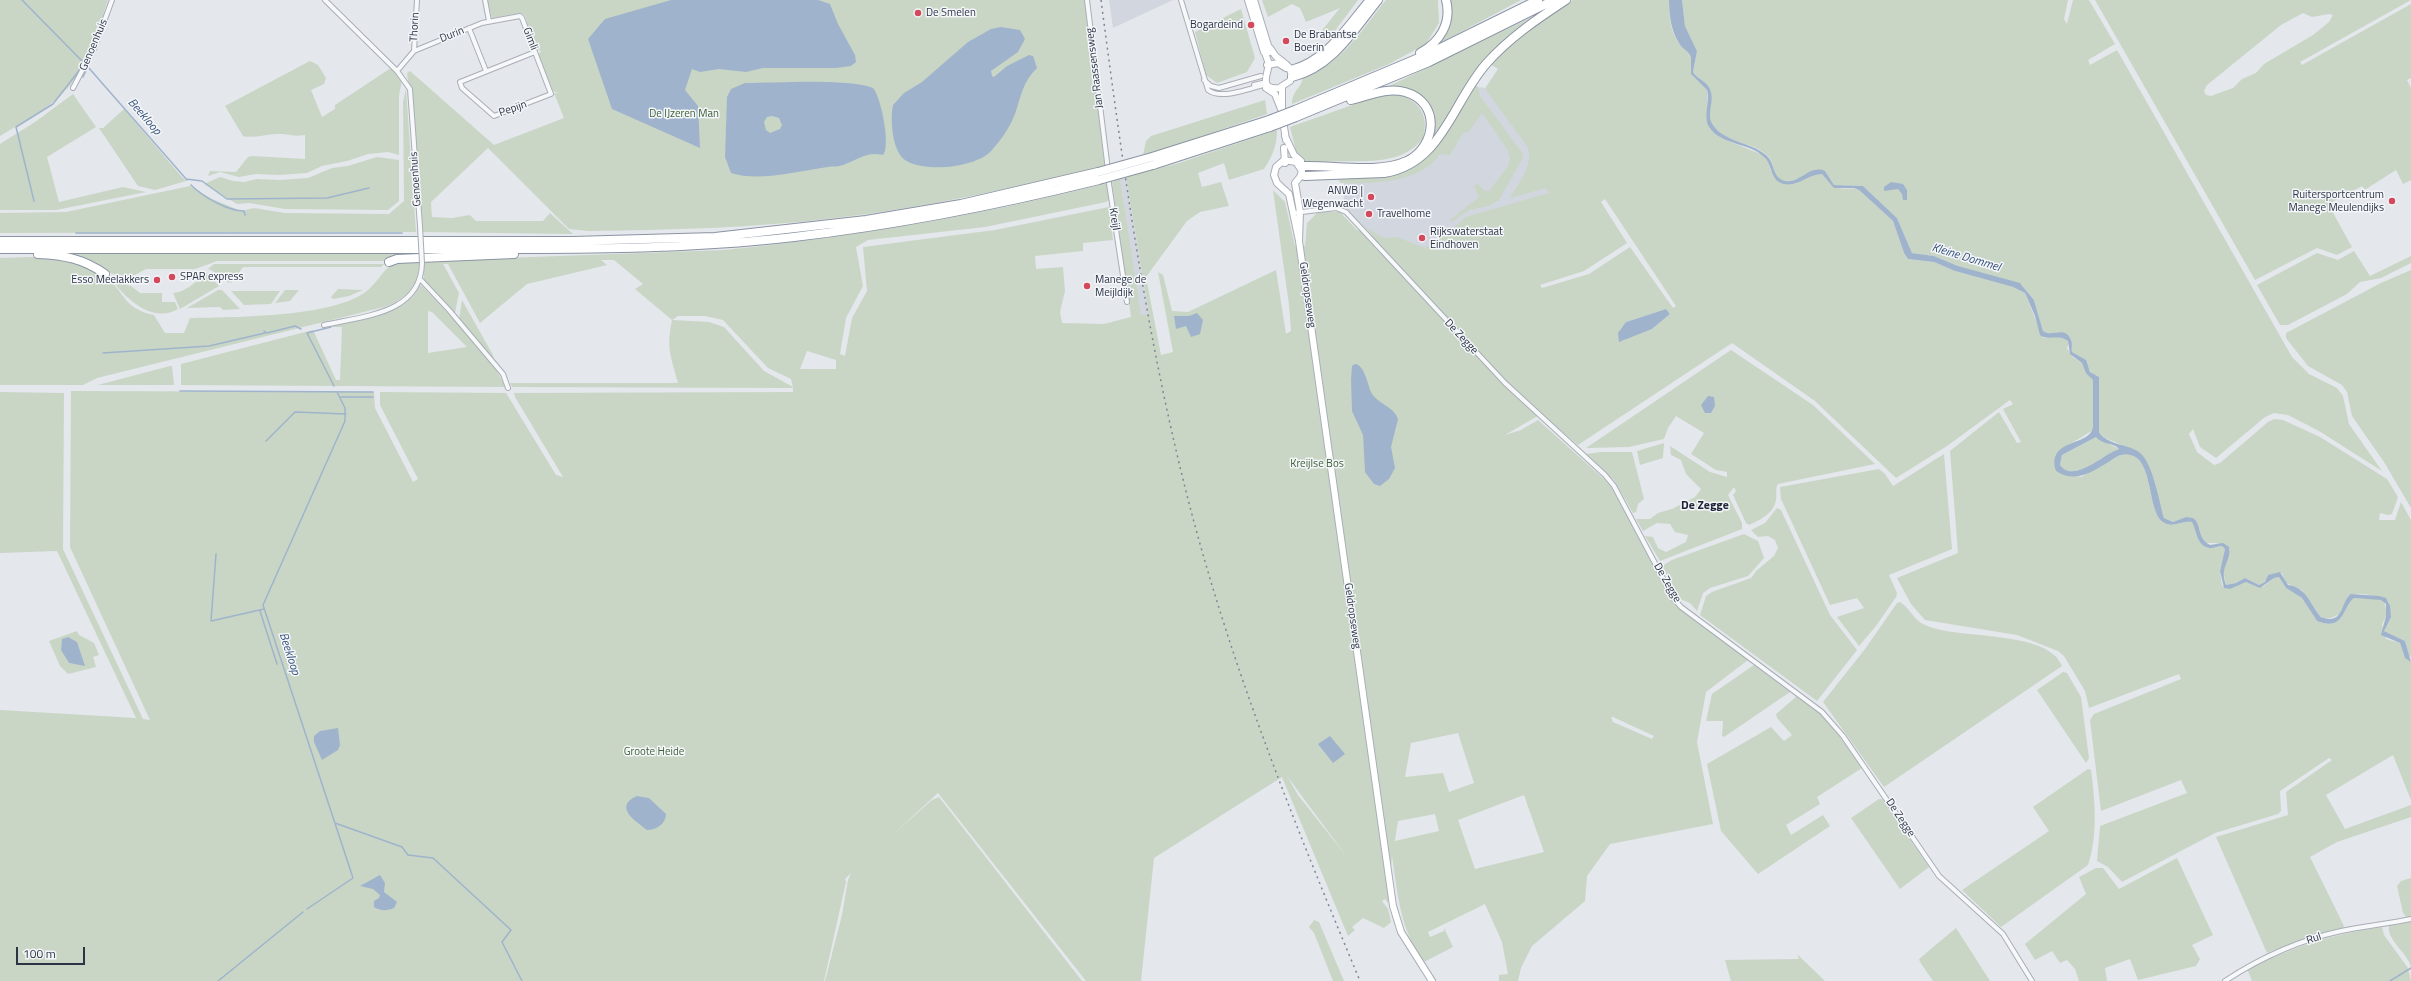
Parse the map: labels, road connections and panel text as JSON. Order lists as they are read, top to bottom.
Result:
{
  "streets": {
    "main road": ["Geldropseweg"],
    "street": [
      "Thorin",
      "Durin",
      "Gimli",
      "Genoenhuis",
      "Jan Raassensweg",
      "Pepijn",
      "Kreijl",
      "De Zegge",
      "Rul"
    ]
  },
  "crossings": [
    ["Thorin", "Durin"],
    ["Thorin", "Genoenhuis"],
    ["Durin", "Gimli"],
    ["Gimli", "Pepijn"],
    ["Jan Raassensweg", "Kreijl"]
  ],
  "districts": ["De Zegge"],
  "water": ["Beekloop", "Kleine Dommel"],
  "parks": ["De IJzeren Man", "Kreijlse Bos", "Groote Heide"],
  "places": [
    "De Smelen",
    "Bogardeind",
    "De Brabantse Boerin",
    "ANWB | Wegenwacht",
    "Ruitersportcentrum Manege Meulendijks",
    "Travelhome",
    "Rijkswaterstaat Eindhoven",
    "SPAR express",
    "Esso Meelakkers",
    "Manege de Meijldijk"
  ],
  "scale_bar": "100 m"
}
